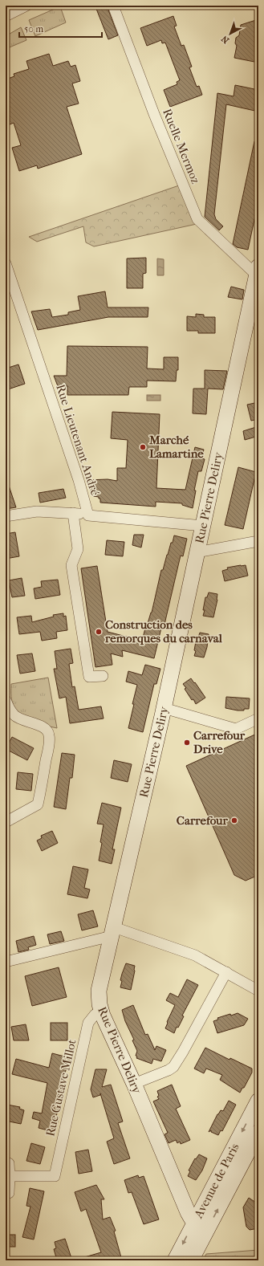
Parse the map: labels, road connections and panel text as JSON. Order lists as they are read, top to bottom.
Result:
{
  "streets": {
    "street": [
      "Ruelle Mermoz",
      "Rue Lieutenant André",
      "Rue Pierre Deliry",
      "Rue Gustave Millot",
      "Avenue de Paris"
    ]
  },
  "crossings": [
    ["Ruelle Mermoz", "Rue Pierre Deliry"],
    ["Rue Lieutenant André", "Rue Pierre Deliry"],
    ["Rue Pierre Deliry", "Rue Gustave Millot"],
    ["Rue Pierre Deliry", "Avenue de Paris"]
  ],
  "places": [
    "Marché Lamartine",
    "Construction des remorques du carnaval",
    "Carrefour Drive",
    "Carrefour"
  ],
  "scale_bar": "50 m",
  "north": "bottom left"
}
